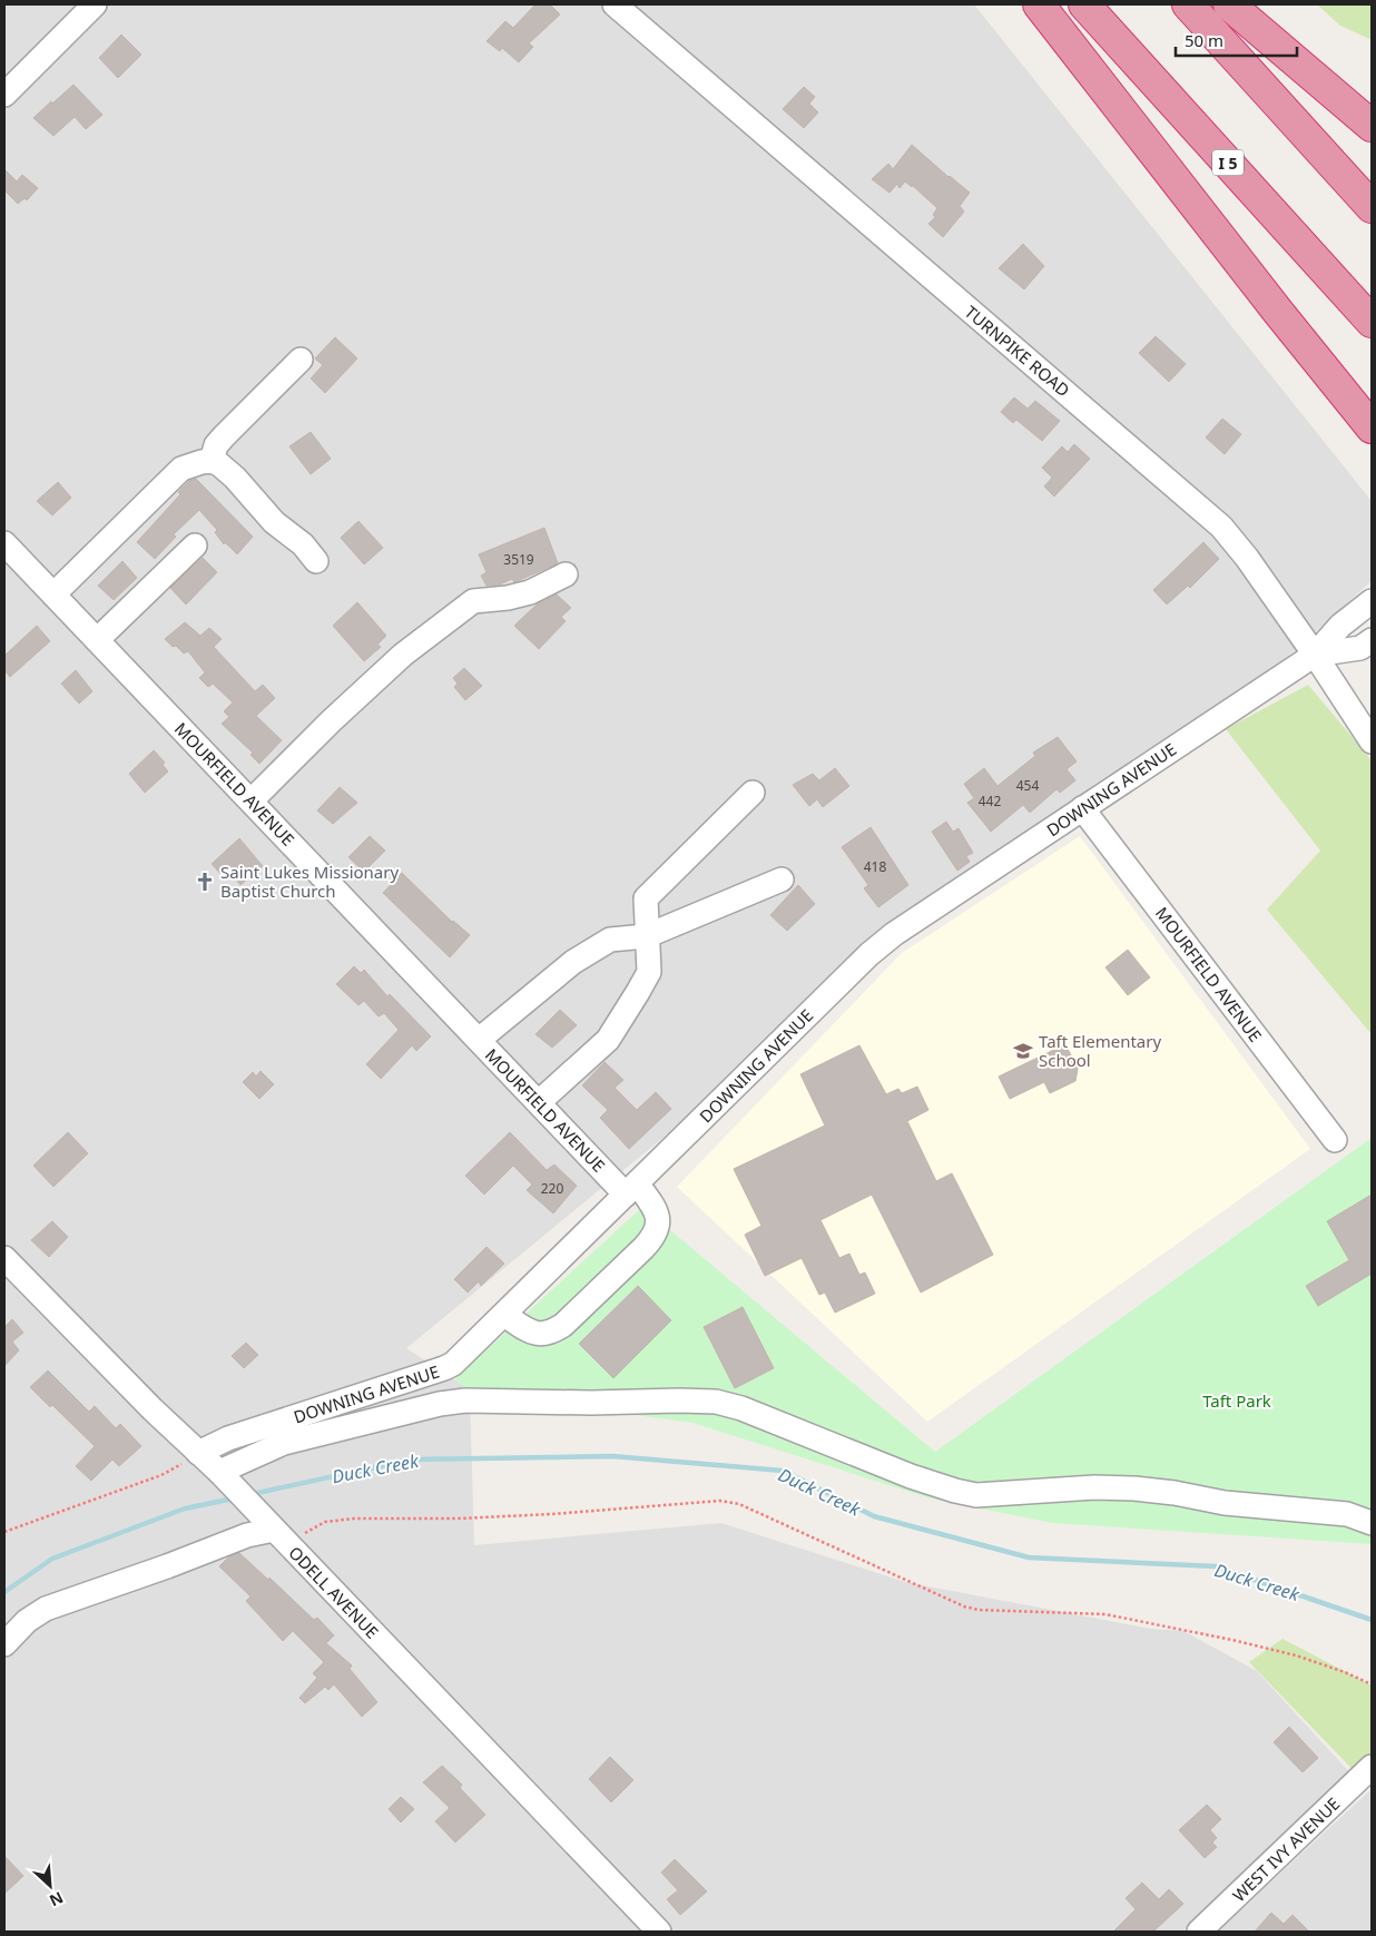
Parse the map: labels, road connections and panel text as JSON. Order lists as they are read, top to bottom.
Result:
{
  "streets": {
    "highway": ["I 5"],
    "street": [
      "TURNPIKE ROAD",
      "MOURFIELD AVENUE",
      "DOWNING AVENUE",
      "ODELL AVENUE",
      "WEST IVY AVENUE"
    ]
  },
  "crossings": [
    ["TURNPIKE ROAD", "DOWNING AVENUE"],
    ["MOURFIELD AVENUE", "DOWNING AVENUE"],
    ["DOWNING AVENUE", "ODELL AVENUE"]
  ],
  "water": ["Duck Creek"],
  "parks": ["Taft Park"],
  "places": {
    "church": ["Saint Lukes Missionary Baptist Church"],
    "school or university": ["Taft Elementary School"]
  },
  "house_numbers": [
    "3519",
    "454",
    "442",
    "418",
    "220"
  ],
  "scale_bar": "50 m",
  "north": "bottom right"
}
